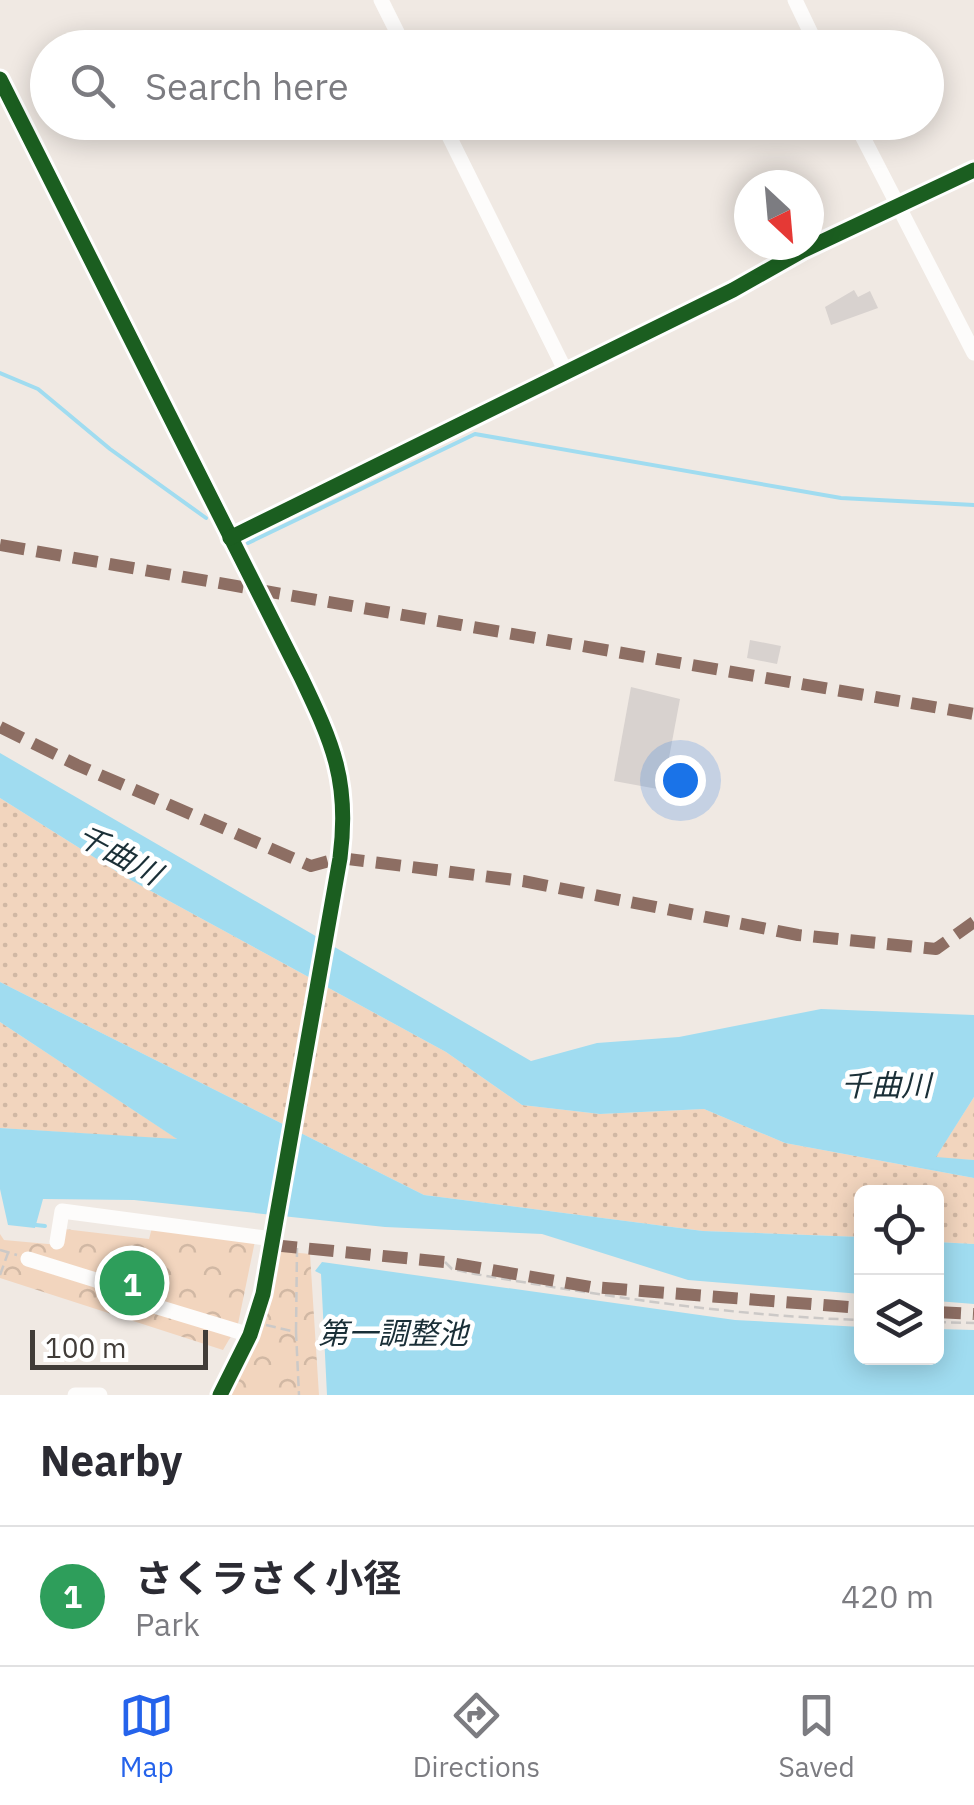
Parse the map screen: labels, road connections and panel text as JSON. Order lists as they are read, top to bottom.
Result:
{
  "water": ["千曲川", "第一調整池"],
  "scale_bar": "100 m",
  "north": "bottom right",
  "page": {
    "search": "Search here",
    "pins": "1",
    "scale": "100 m",
    "heading": "Nearby",
    "list": [
      {
        "mark": "1",
        "name": "さくラさく小径",
        "note": "Park",
        "value": "420 m"
      }
    ],
    "nav": ["Map", "Directions", "Saved"]
  }
}
